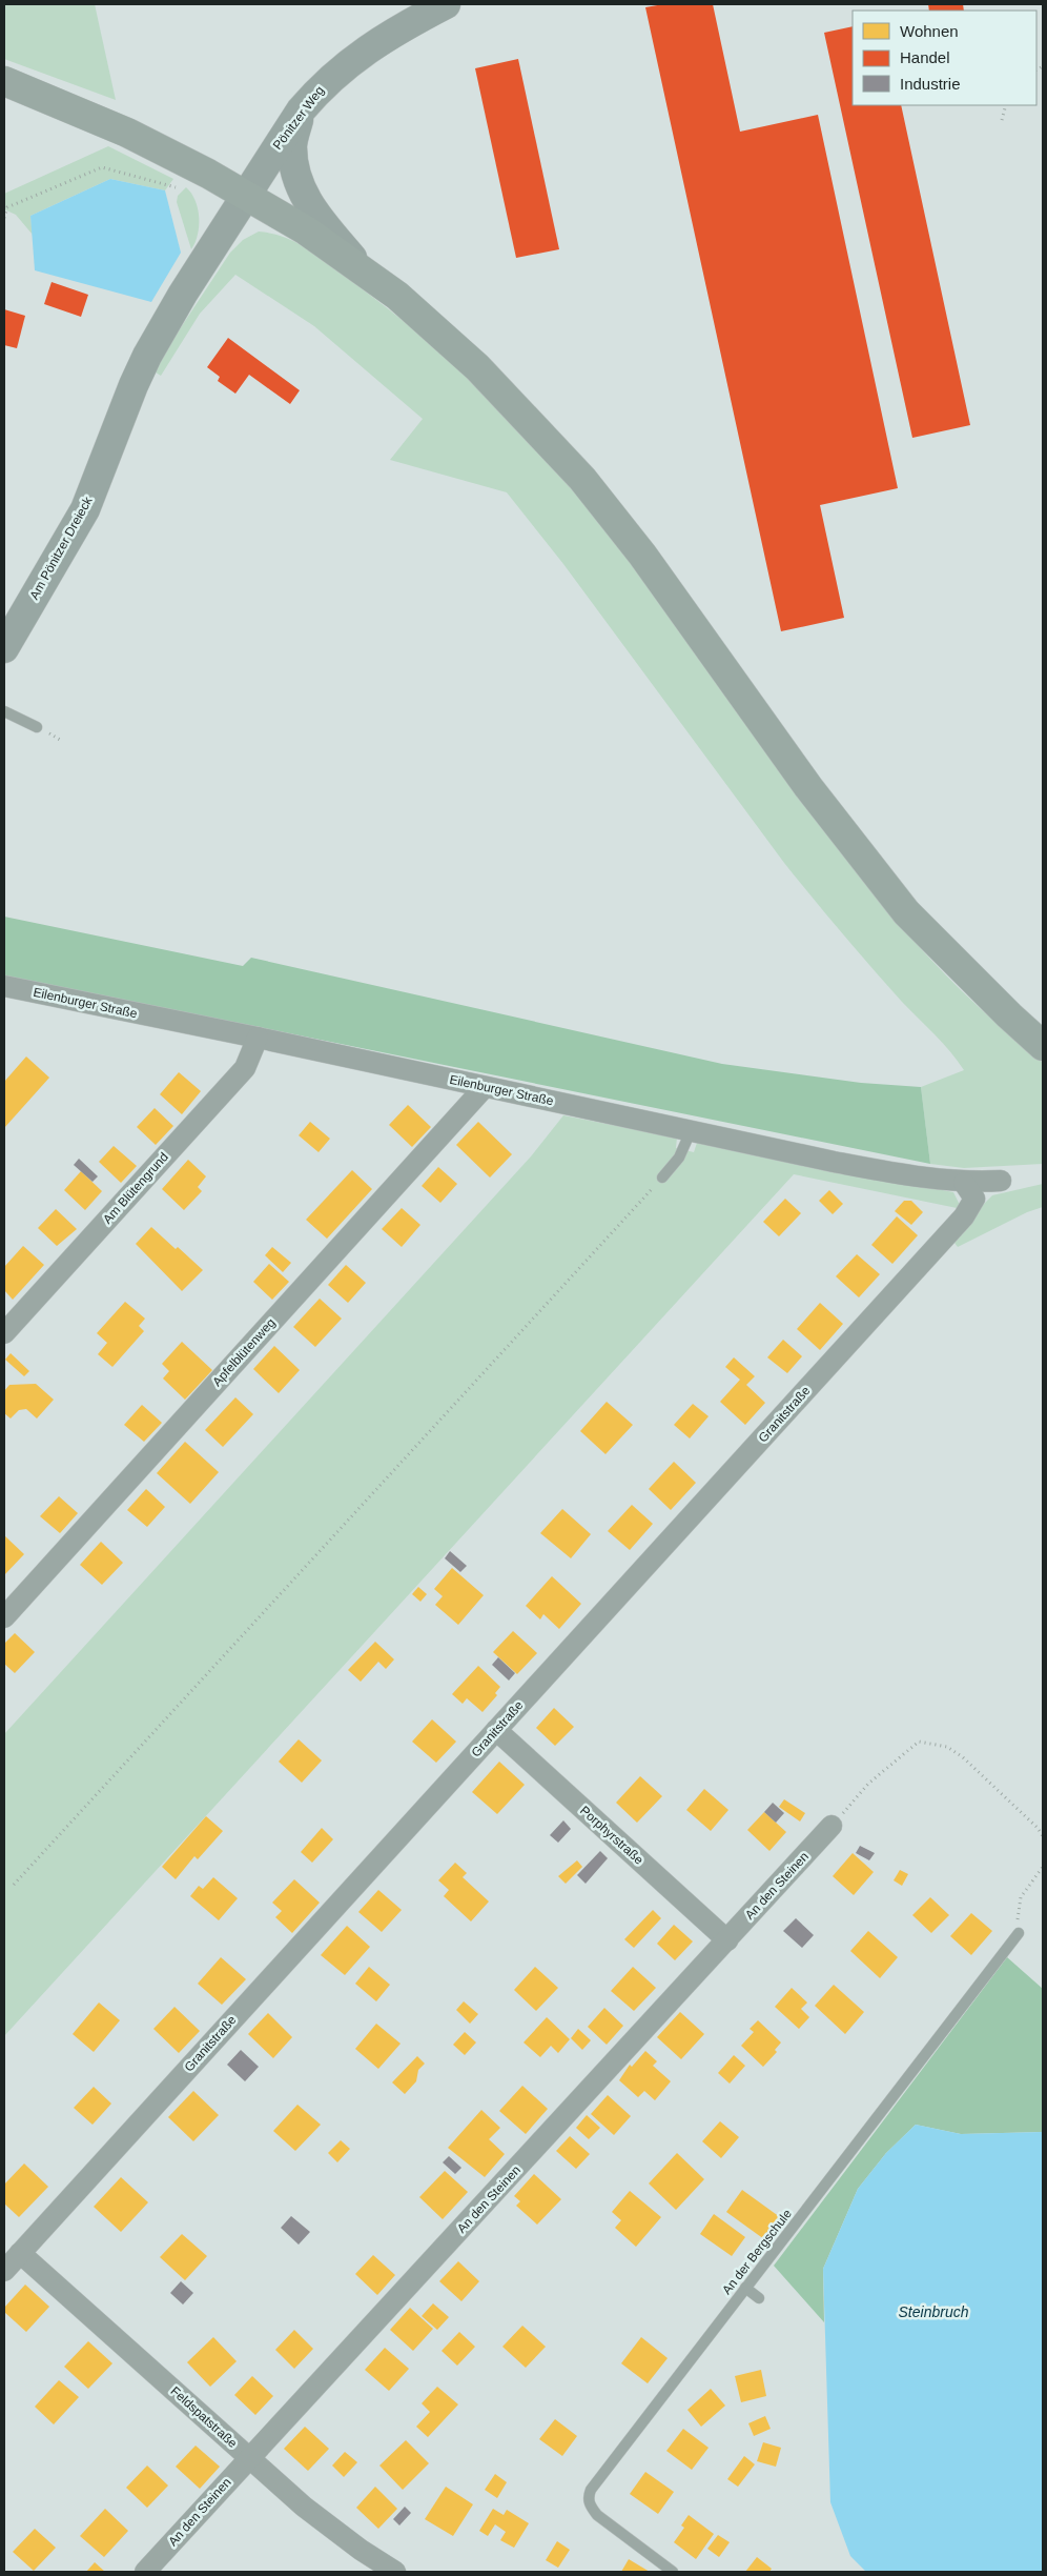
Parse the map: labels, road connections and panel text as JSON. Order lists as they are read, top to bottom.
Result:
{
  "streets": {
    "street": [
      "Pönitzer Weg",
      "Am Pönitzer Dreieck",
      "Eilenburger Straße",
      "Am Blütengrund",
      "Apfelblütenweg",
      "Granitstraße",
      "Porphyrstraße",
      "An den Steinen",
      "Feldspatstraße"
    ],
    "lane": ["An der Bergschule"]
  },
  "crossings": [
    ["Pönitzer Weg", "Am Pönitzer Dreieck"],
    ["Eilenburger Straße", "Am Blütengrund"],
    ["Eilenburger Straße", "Apfelblütenweg"],
    ["Eilenburger Straße", "Granitstraße"],
    ["Granitstraße", "Porphyrstraße"],
    ["Granitstraße", "Feldspatstraße"],
    ["Porphyrstraße", "An den Steinen"],
    ["An den Steinen", "Feldspatstraße"]
  ],
  "water": ["Steinbruch"],
  "legend": ["Wohnen", "Handel", "Industrie"]
}
